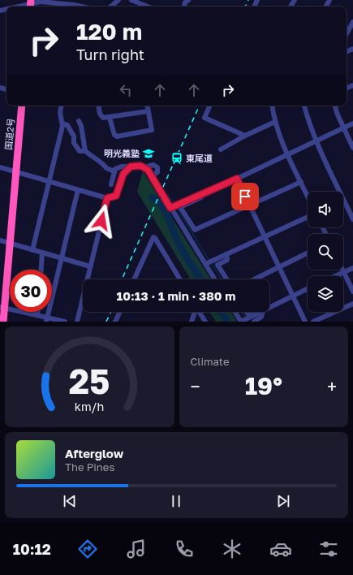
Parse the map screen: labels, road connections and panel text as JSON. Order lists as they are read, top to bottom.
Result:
{
  "streets": {
    "highway": ["国道2号"]
  },
  "places": {
    "school or university": ["明光義塾"],
    "station": ["東尾道"]
  },
  "page": {
    "turn": ["120 m", "Turn right"],
    "limit": "30",
    "trip": "10:13 · 1 min · 380 m",
    "tile": "Climate",
    "heat": ["−", "19°", "+"],
    "song": ["Afterglow", "The Pines"],
    "tabs": "10:12",
    "gauge": ["25", "km/h"]
  }
}
